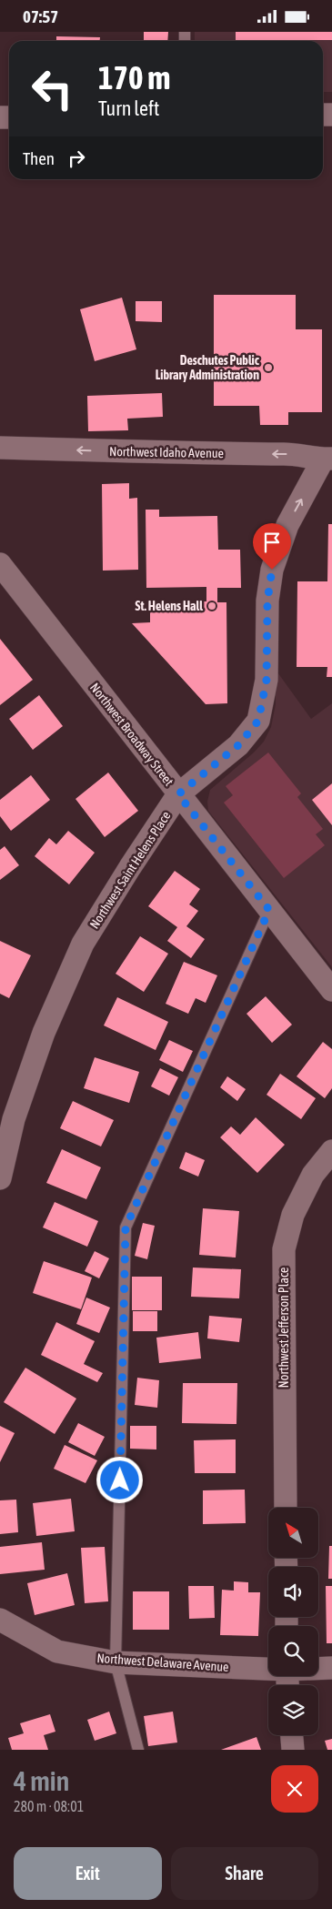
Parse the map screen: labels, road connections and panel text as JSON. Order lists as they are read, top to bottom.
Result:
{
  "streets": {
    "street": [
      "Northwest Idaho Avenue",
      "Northwest Broadway Street",
      "Northwest Saint Helens Place",
      "Northwest Jefferson Place",
      "Northwest Delaware Avenue"
    ]
  },
  "crossings": [
    ["Northwest Idaho Avenue", "Northwest Saint Helens Place"],
    ["Northwest Broadway Street", "Northwest Saint Helens Place"]
  ],
  "one_way": ["Northwest Idaho Avenue", "Northwest Saint Helens Place"],
  "places": ["Deschutes Public Library Administration", "St. Helens Hall"],
  "north": "top left",
  "page": {
    "status": "07:57",
    "turn": ["170 m", "Turn left"],
    "then": "Then",
    "heading": ["4 min", "280 m · 08:01"],
    "buttons": ["Exit", "Share"]
  }
}
